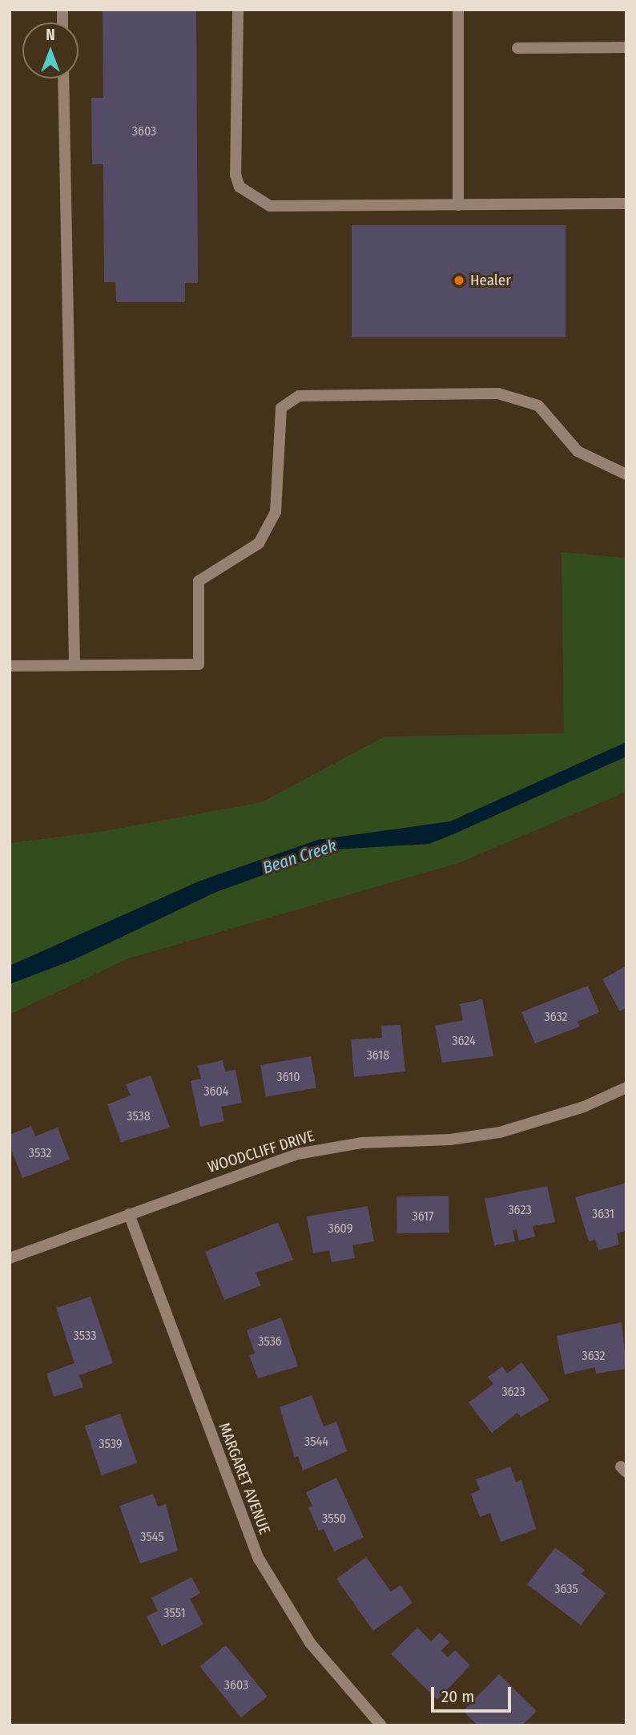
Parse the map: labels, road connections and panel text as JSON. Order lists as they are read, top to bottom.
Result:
{
  "streets": {
    "street": ["WOODCLIFF DRIVE", "MARGARET AVENUE"]
  },
  "crossings": [
    ["WOODCLIFF DRIVE", "MARGARET AVENUE"]
  ],
  "water": ["Bean Creek"],
  "places": ["Healer"],
  "house_numbers": [
    "3603",
    "3632",
    "3624",
    "3618",
    "3610",
    "3604",
    "3538",
    "3532",
    "3623",
    "3631",
    "3617",
    "3609",
    "3533",
    "3536",
    "3632",
    "3623",
    "3544",
    "3539",
    "3550",
    "3545",
    "3635",
    "3551",
    "3603"
  ],
  "scale_bar": "20 m",
  "north": "top"
}
